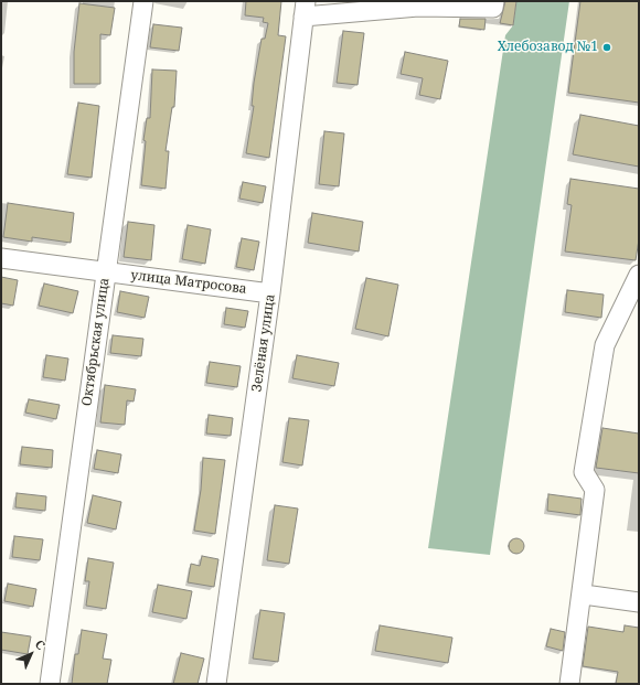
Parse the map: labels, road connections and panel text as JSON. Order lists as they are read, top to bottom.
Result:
{
  "streets": {
    "street": ["улица Матросова", "Октябрьская улица", "Зелёная улица"]
  },
  "crossings": [
    ["улица Матросова", "Октябрьская улица"],
    ["улица Матросова", "Зелёная улица"]
  ],
  "places": ["Хлебозавод №1"],
  "north": "top right"
}
